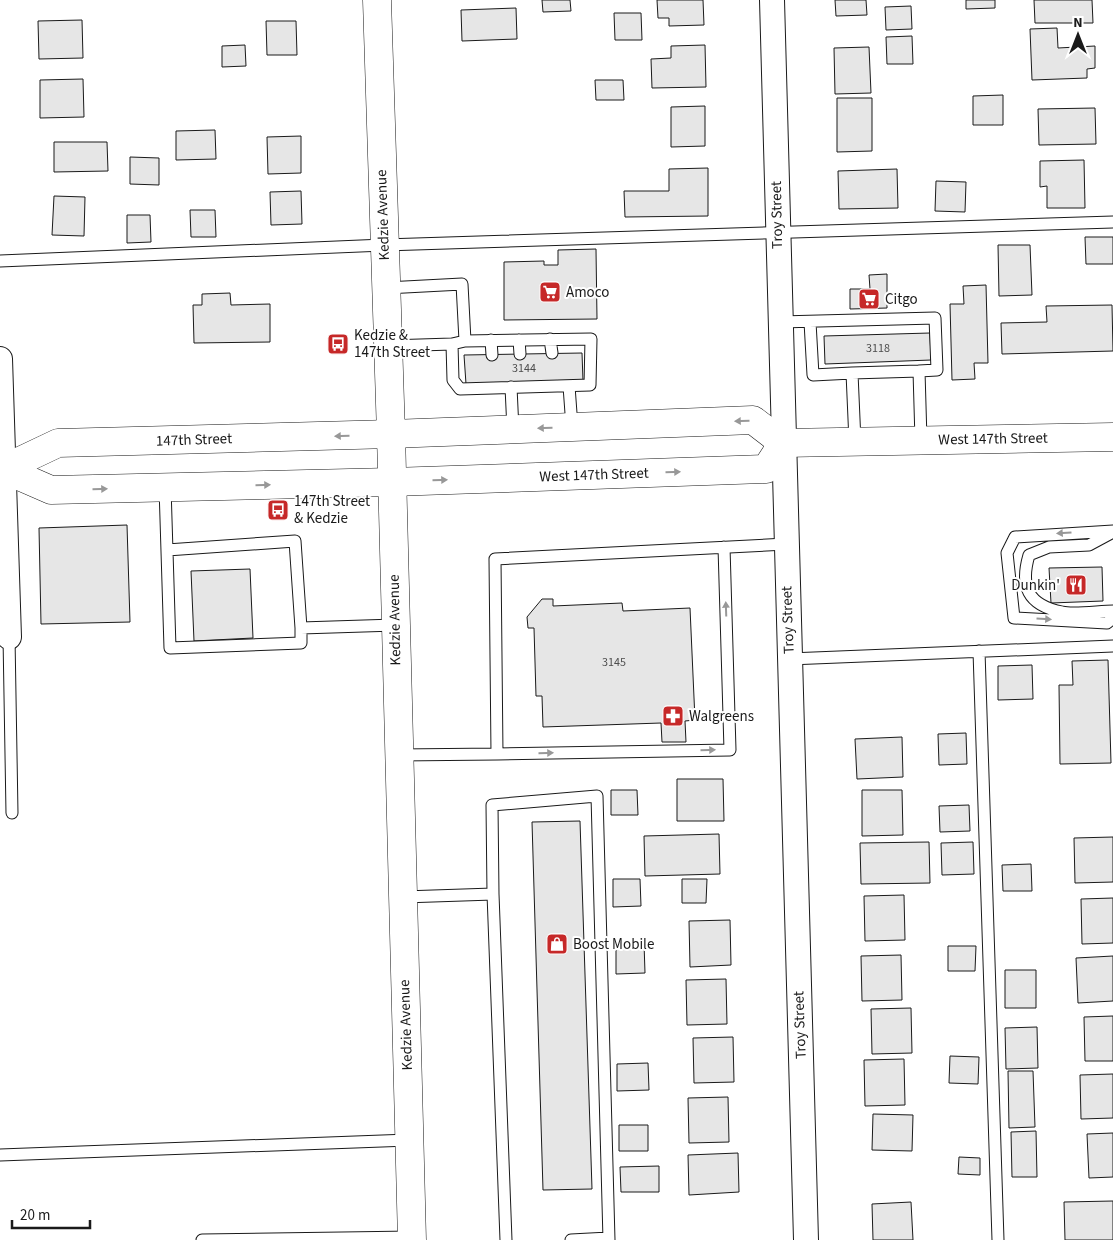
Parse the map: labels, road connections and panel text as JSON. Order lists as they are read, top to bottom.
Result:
{
  "streets": {
    "main road": ["Kedzie Avenue", "West 147th Street", "147th Street"],
    "street": ["Troy Street"]
  },
  "crossings": [
    ["Kedzie Avenue", "West 147th Street"],
    ["Kedzie Avenue", "147th Street"],
    ["Troy Street", "West 147th Street"]
  ],
  "places": {
    "supermarket": ["Amoco", "Citgo"],
    "bus stop": ["Kedzie & 147th Street", "147th Street & Kedzie"],
    "restaurant": ["Dunkin'"],
    "pharmacy": ["Walgreens"],
    "shop": ["Boost Mobile"]
  },
  "house_numbers": ["3118", "3144", "3145"],
  "scale_bar": "20 m",
  "north": "top"
}
